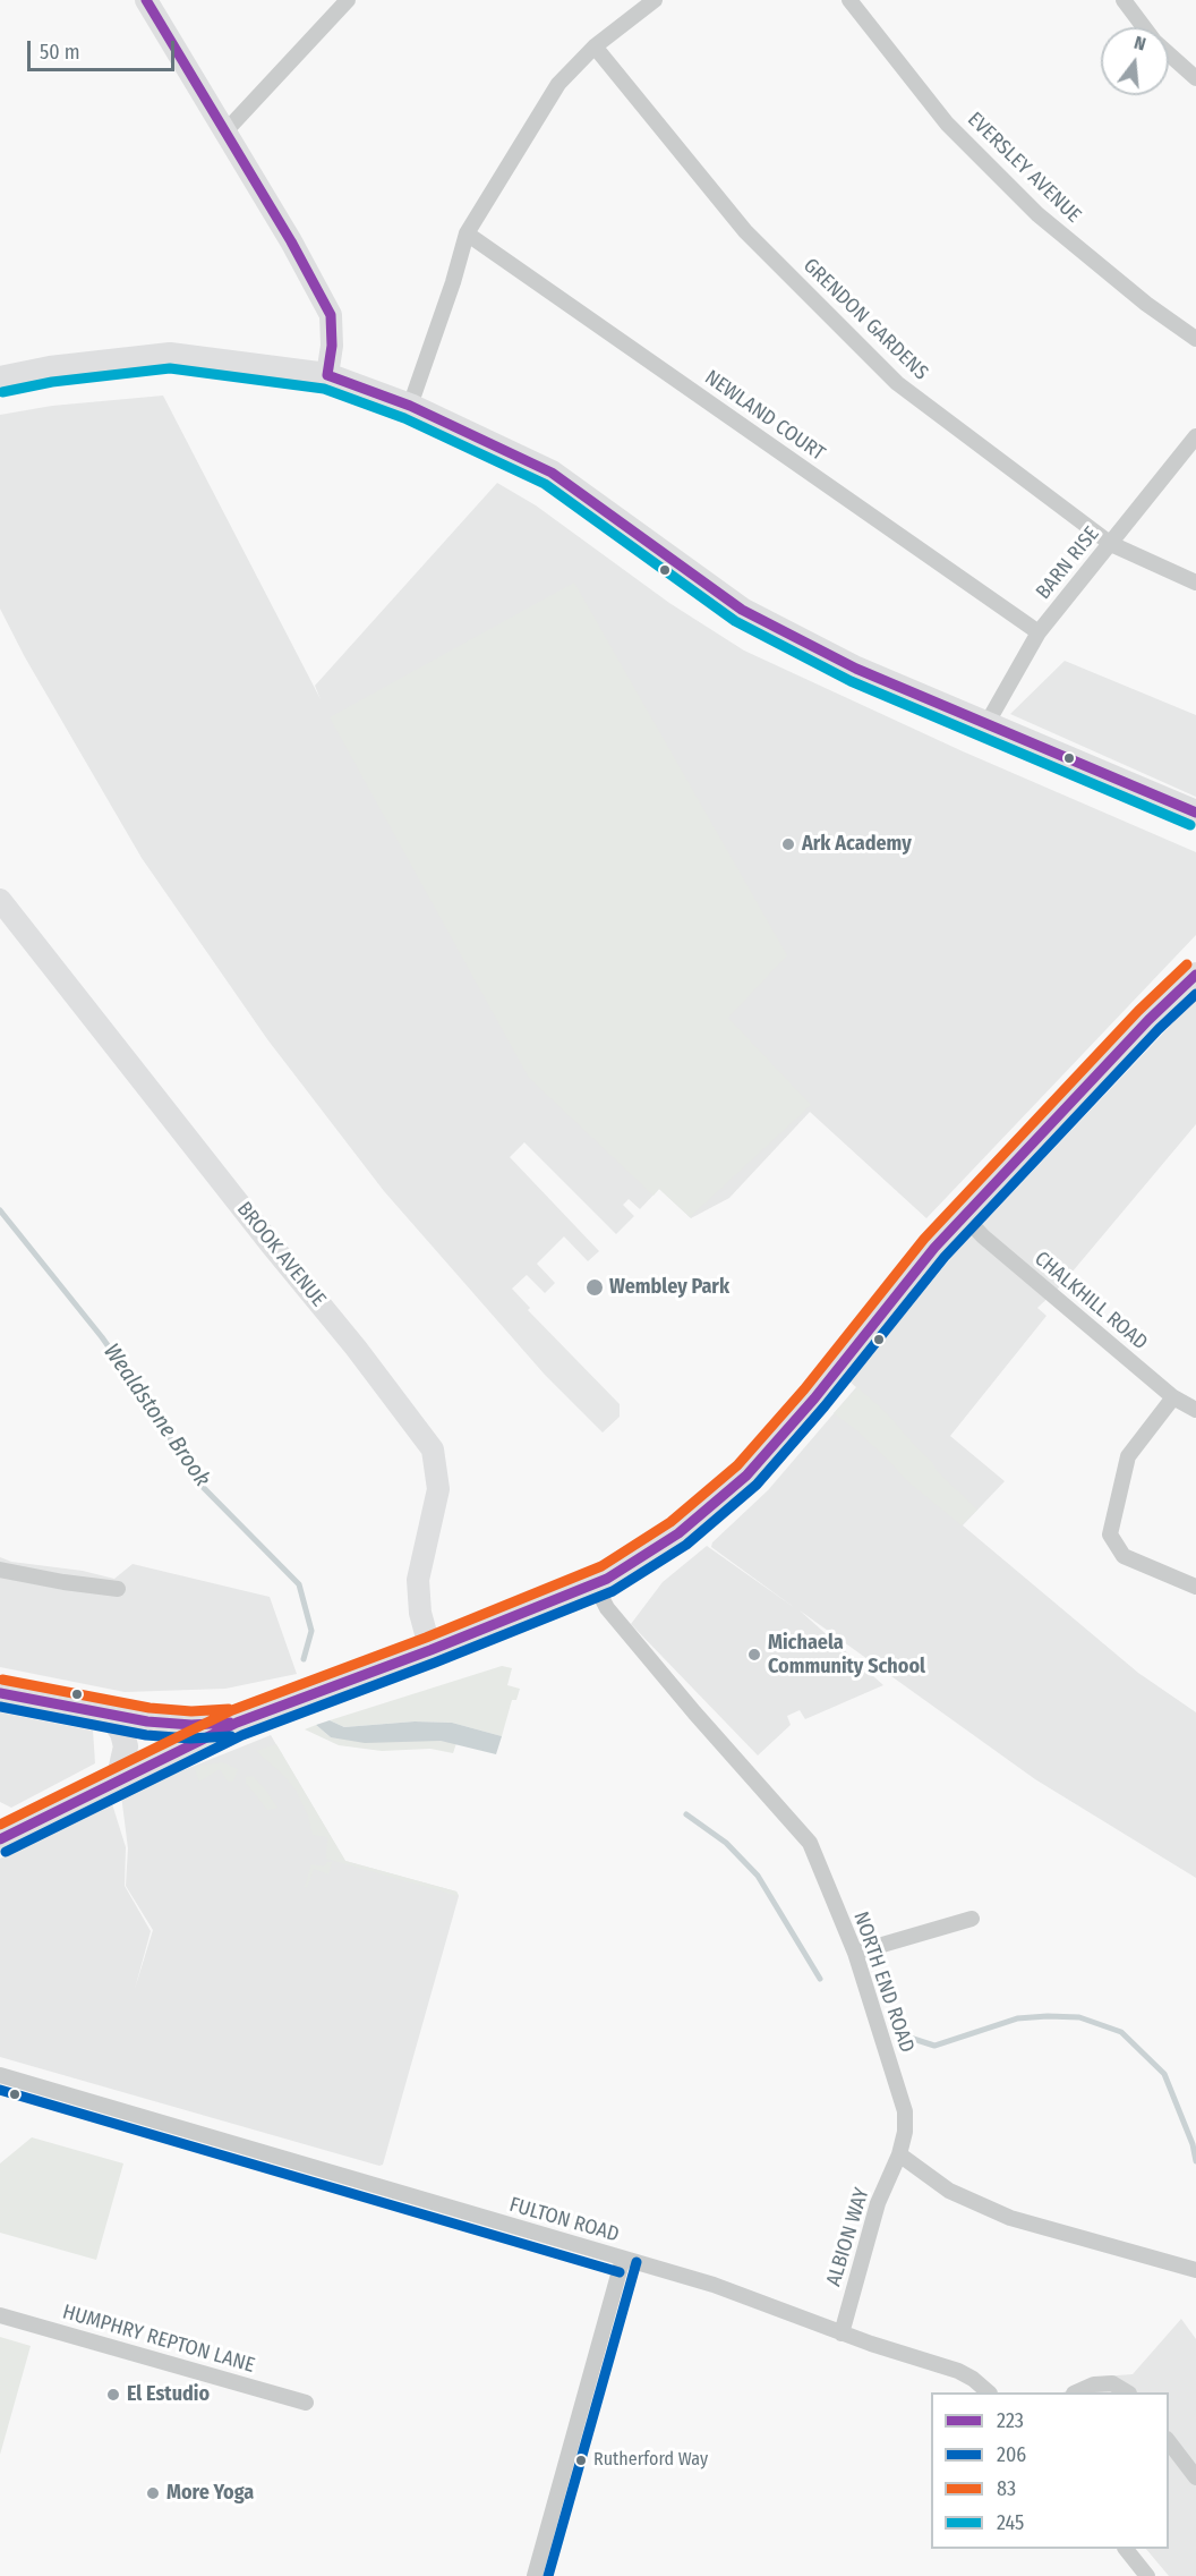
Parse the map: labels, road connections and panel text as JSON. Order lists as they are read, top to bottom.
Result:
{
  "streets": {
    "street": [
      "EVERSLEY AVENUE",
      "GRENDON GARDENS",
      "NEWLAND COURT",
      "BARN RISE",
      "BROOK AVENUE",
      "CHALKHILL ROAD",
      "NORTH END ROAD",
      "FULTON ROAD",
      "ALBION WAY",
      "HUMPHRY REPTON LANE"
    ]
  },
  "crossings": [
    ["GRENDON GARDENS", "BARN RISE"],
    ["NEWLAND COURT", "BARN RISE"],
    ["NORTH END ROAD", "ALBION WAY"],
    ["FULTON ROAD", "ALBION WAY"]
  ],
  "water": ["Wealdstone Brook"],
  "places": [
    "Ark Academy",
    "Wembley Park",
    "Michaela Community School",
    "El Estudio",
    "Rutherford Way",
    "More Yoga"
  ],
  "lines": [
    "transit line 223",
    "transit line 245",
    "transit line 83",
    "transit line 206"
  ],
  "legend": [
    "223",
    "206",
    "83",
    "245"
  ],
  "scale_bar": "50 m",
  "north": "top"
}
